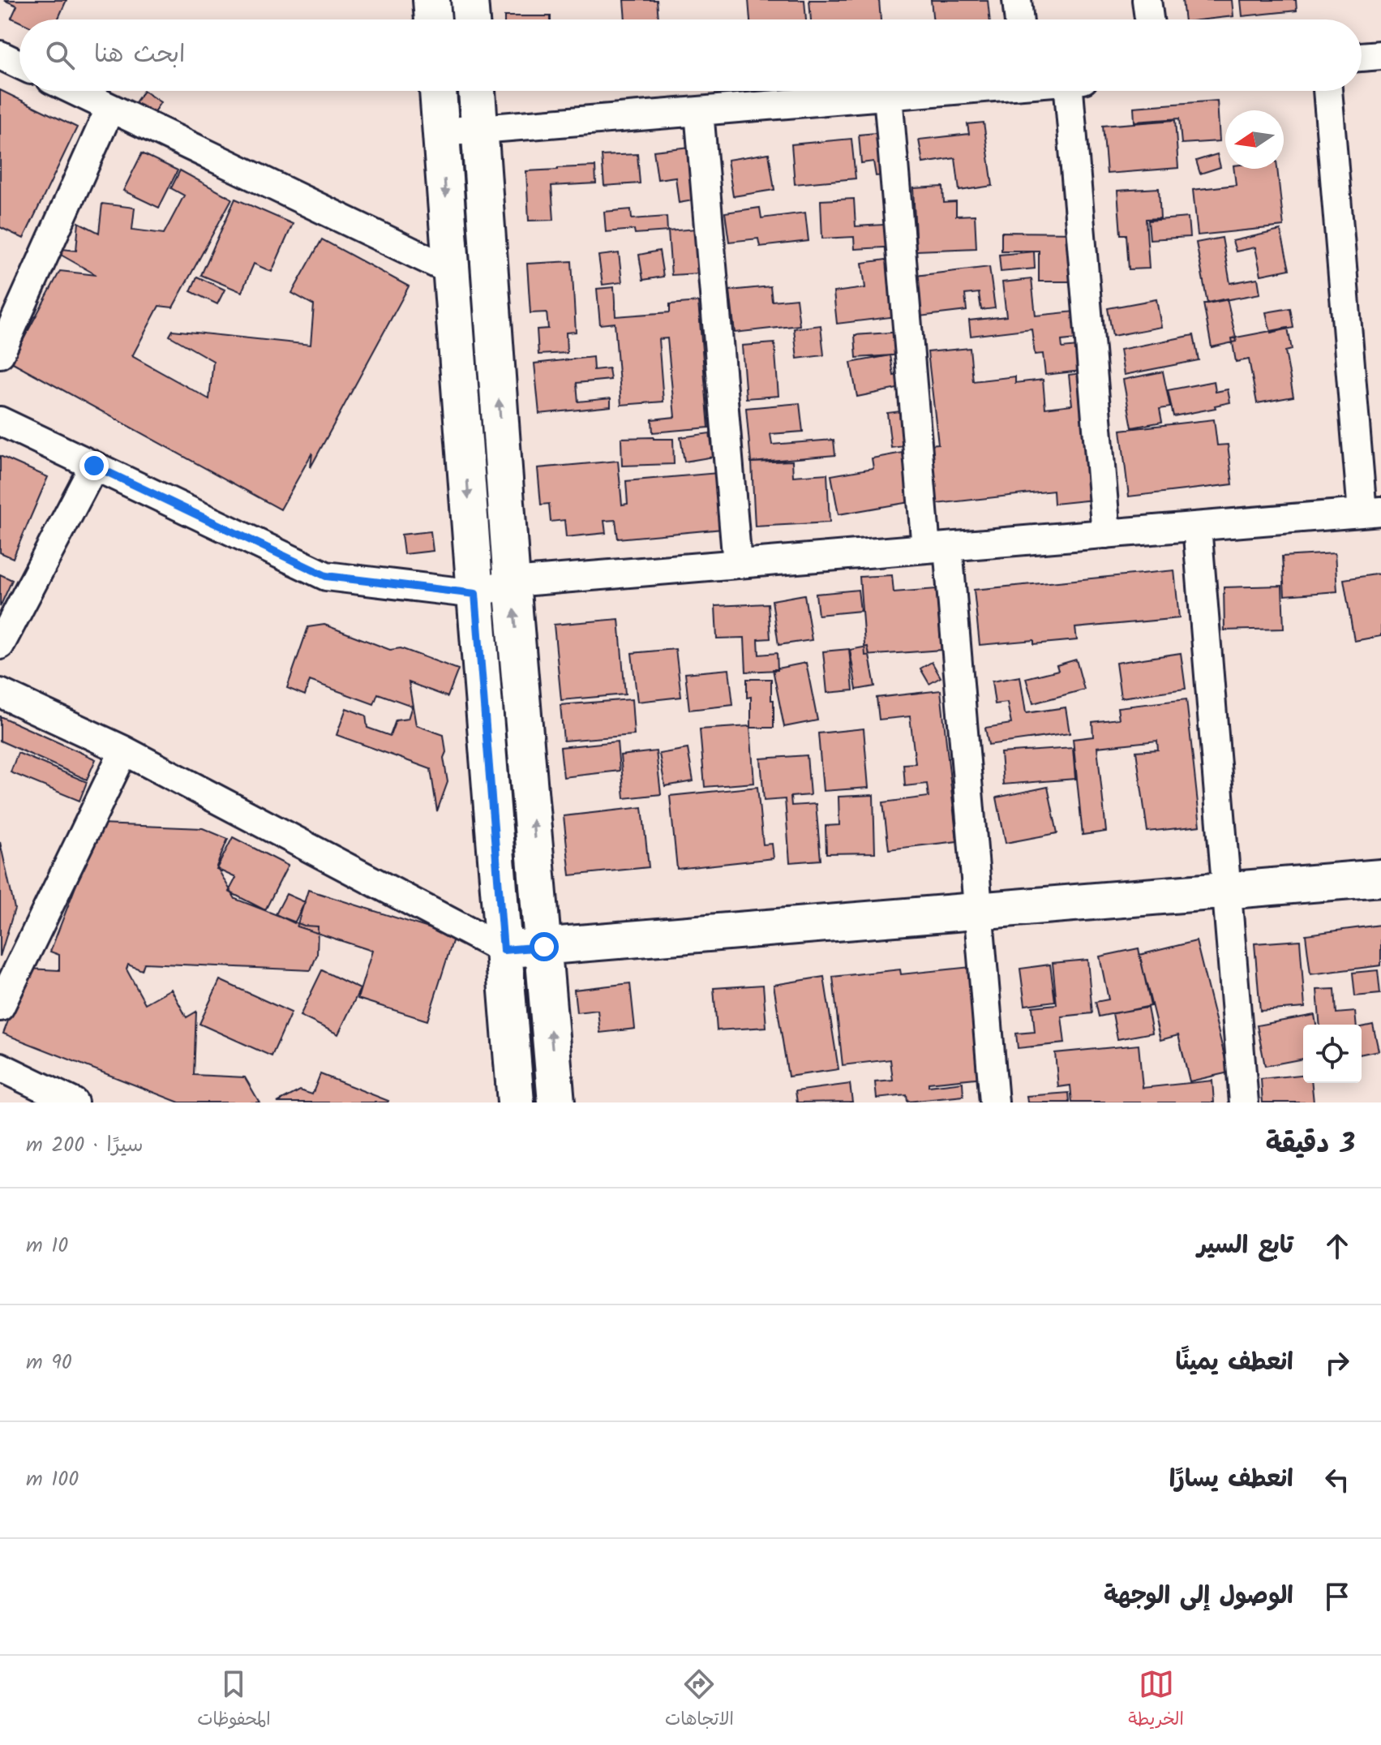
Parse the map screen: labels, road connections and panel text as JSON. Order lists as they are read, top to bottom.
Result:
{
  "north": "left",
  "page": {
    "search": "ابحث هنا",
    "heading": ["3 دقيقة", "سيرًا · 200 m"],
    "list": [
      ["تابع السير", "10 m"],
      ["انعطف يمينًا", "90 m"],
      ["انعطف يسارًا", "100 m"],
      "الوصول إلى الوجهة"
    ],
    "nav": ["الخريطة", "الاتجاهات", "المحفوظات"]
  }
}
